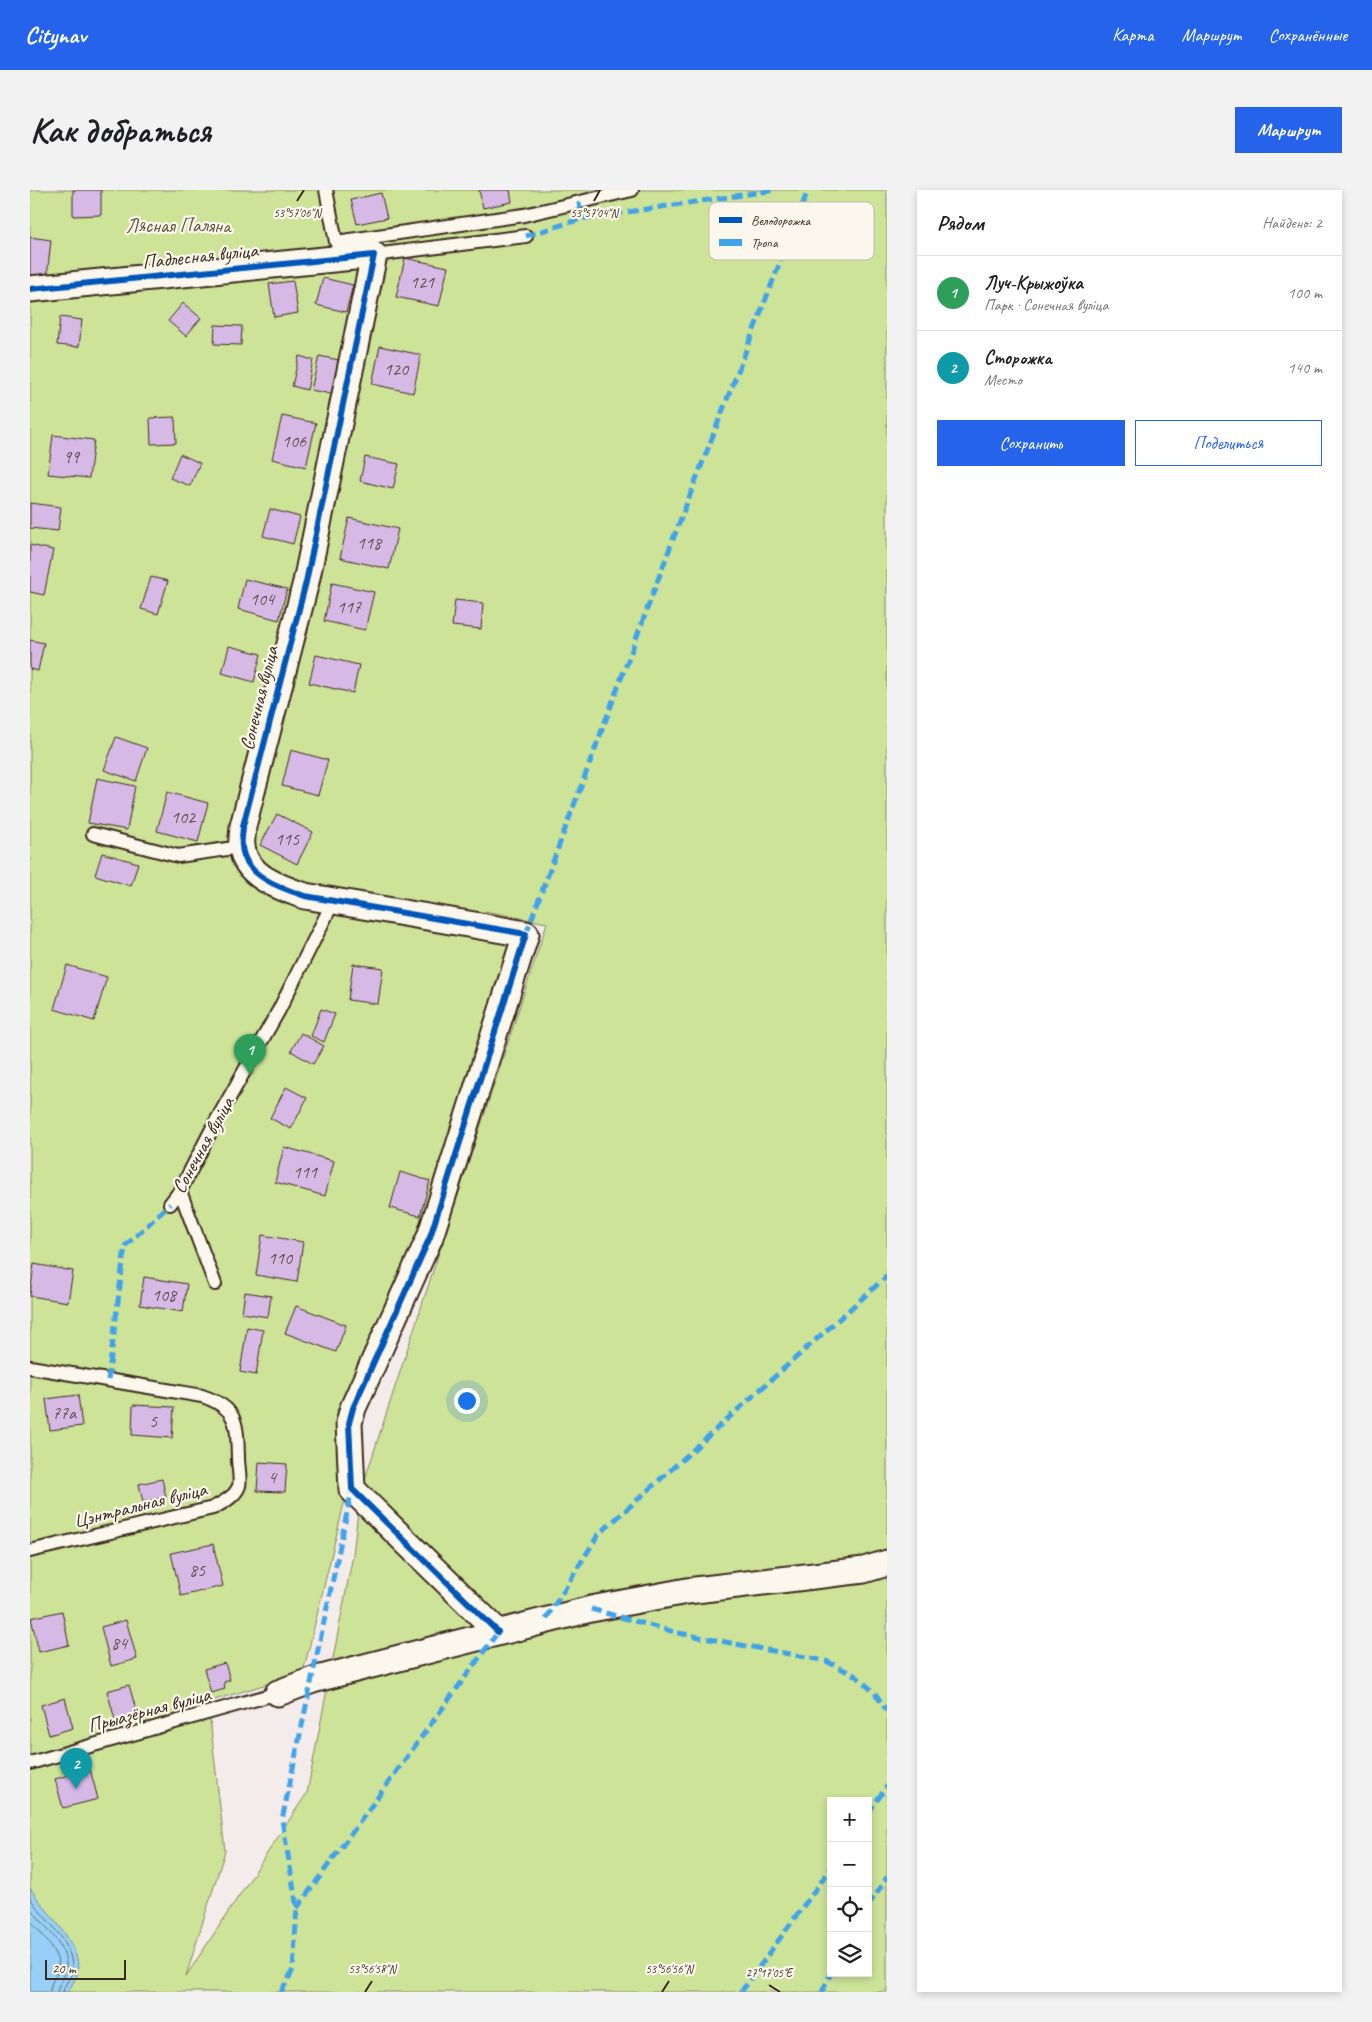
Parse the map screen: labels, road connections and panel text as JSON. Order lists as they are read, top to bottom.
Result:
{
  "streets": {
    "street": ["Падлесная вуліца", "Сонечная вуліца"],
    "lane": ["Цэнтральная вуліца", "Прыазёрная вуліца"]
  },
  "crossings": [
    ["Падлесная вуліца", "Сонечная вуліца"]
  ],
  "parks": ["Лясная Паляна"],
  "house_numbers": [
    "121",
    "120",
    "106",
    "99",
    "118",
    "104",
    "117",
    "102",
    "115",
    "111",
    "110",
    "108",
    "77а",
    "5",
    "4",
    "85",
    "84"
  ],
  "legend": ["Велодорожка", "Тропа"],
  "scale_bar": "20 m",
  "page": {
    "header": "Citynav",
    "nav": ["Карта", "Маршрут", "Сохранённые"],
    "buttons": [
      "Маршрут",
      ["Сохранить", "Поделиться"]
    ],
    "title": "Как добраться",
    "heading": ["Рядом", "Найдено: 2"],
    "list": [
      {
        "mark": "1",
        "name": "Луч-Крыжоўка",
        "note": "Парк · Сонечная вуліца",
        "value": "100 m"
      },
      {
        "mark": "2",
        "name": "Сторожка",
        "note": "Место",
        "value": "140 m"
      }
    ],
    "pins": ["1", "2"],
    "map_buttons": ["+", "−"],
    "scale": "20 m"
  },
  "coordinates": [
    "53°57'06\"N",
    "53°57'04\"N",
    "53°56'58\"N",
    "53°56'56\"N",
    "27°17'05\"E"
  ]
}
